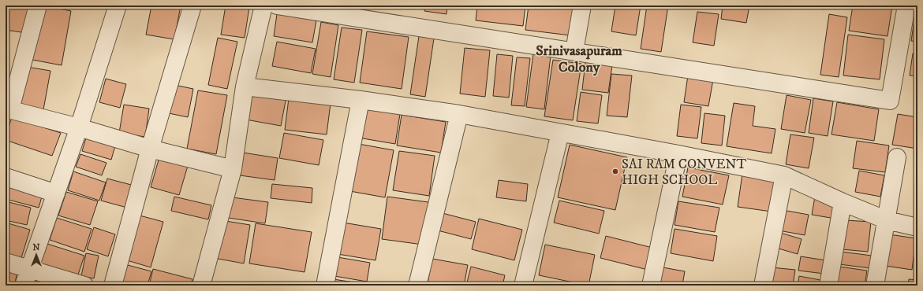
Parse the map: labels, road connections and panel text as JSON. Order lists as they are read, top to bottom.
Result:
{
  "districts": ["Srinivasapuram Colony"],
  "places": ["SAI RAM CONVENT HIGH SCHOOL"],
  "north": "top"
}
